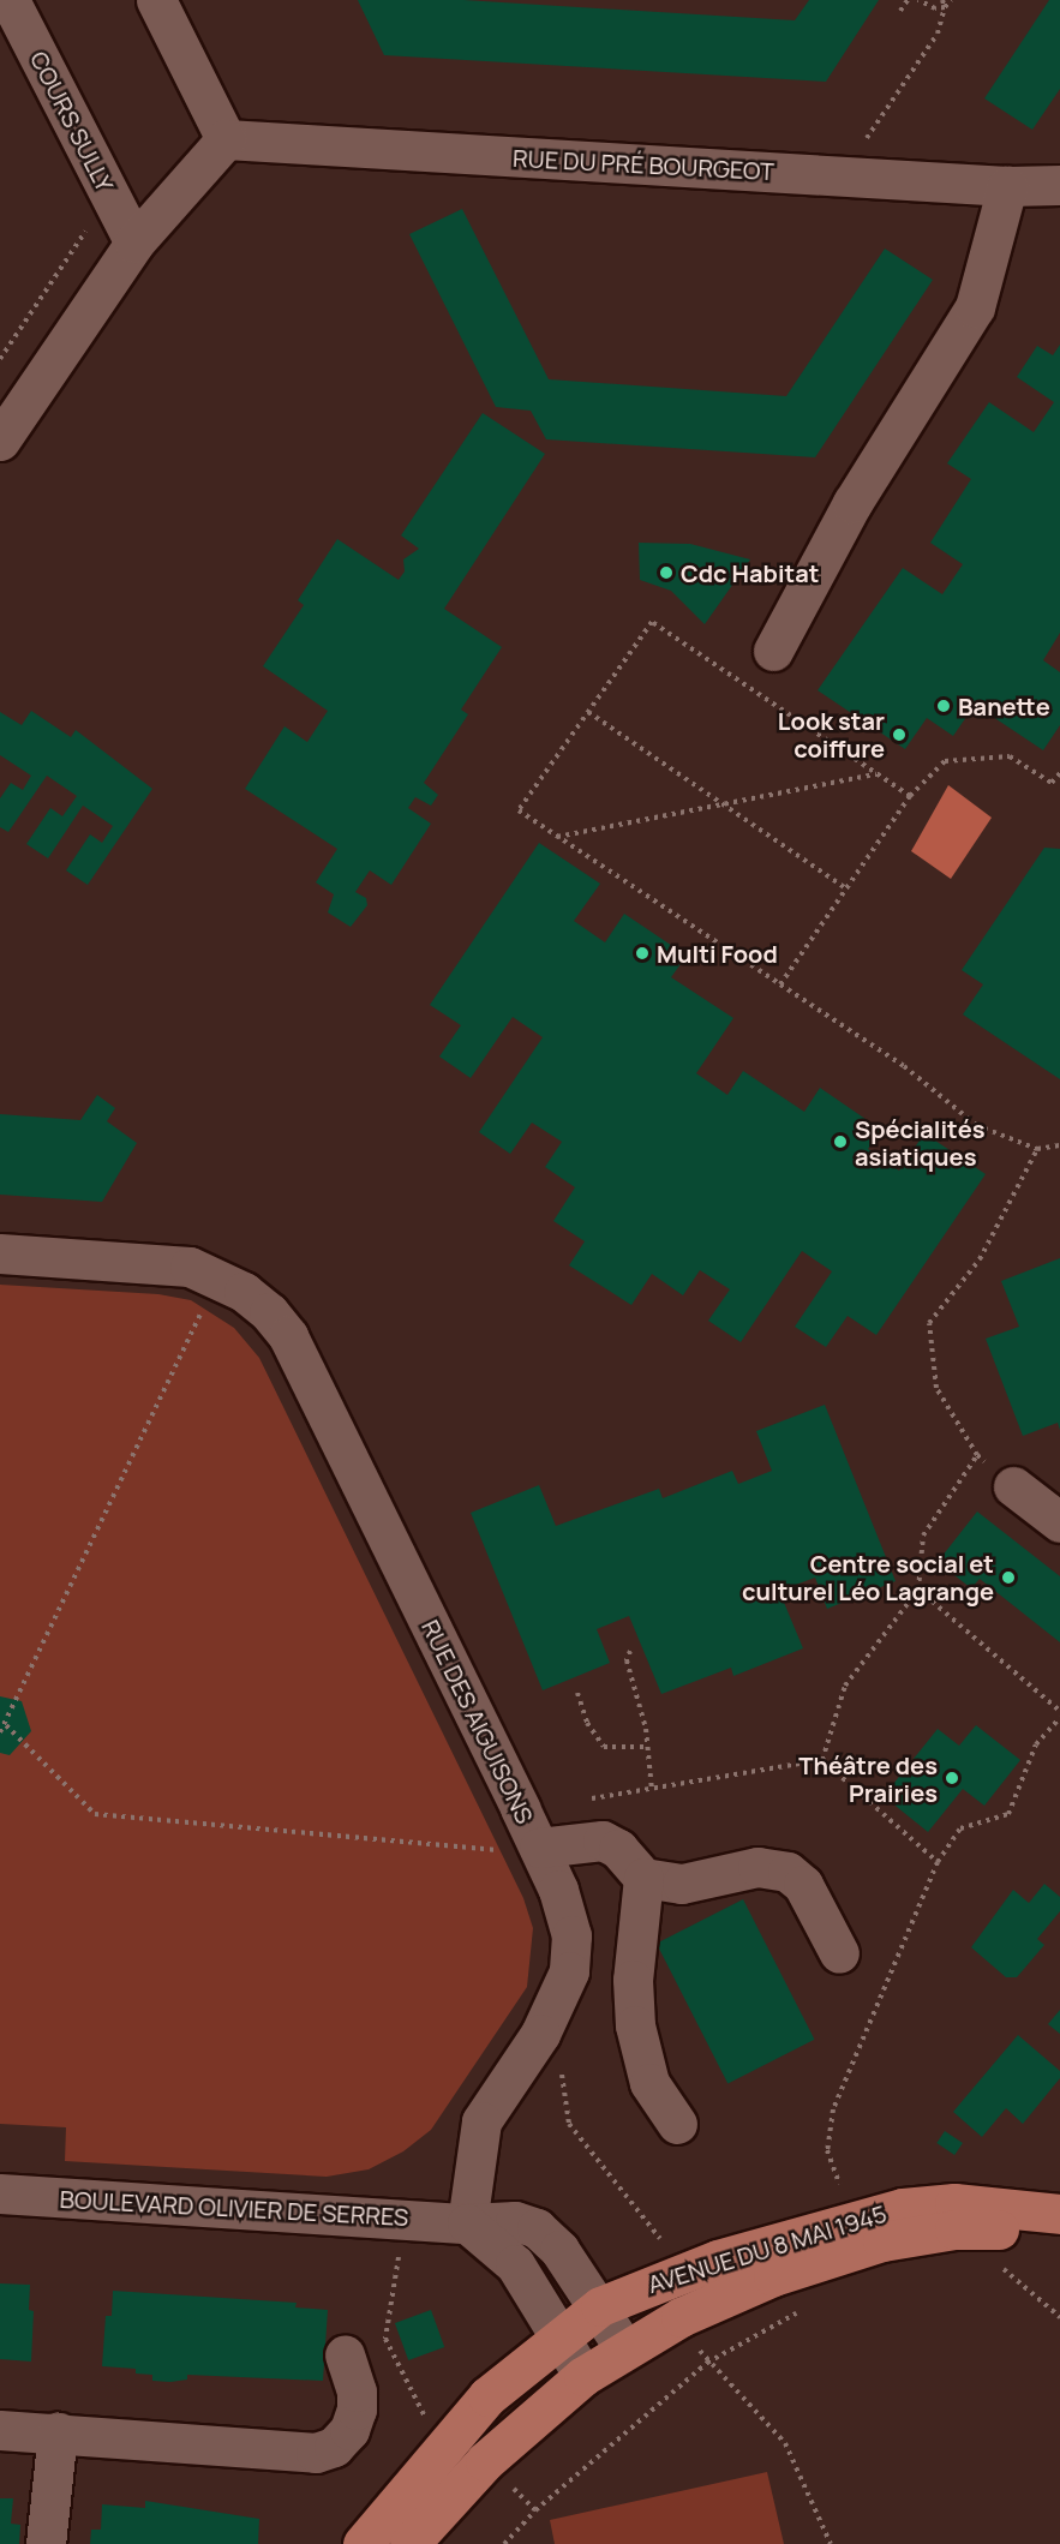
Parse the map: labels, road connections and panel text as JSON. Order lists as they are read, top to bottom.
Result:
{
  "streets": {
    "main road": ["AVENUE DU 8 MAI 1945"],
    "street": [
      "COURS SULLY",
      "RUE DU PRÉ BOURGEOT",
      "RUE DES AIGUISONS",
      "BOULEVARD OLIVIER DE SERRES"
    ]
  },
  "crossings": [
    ["RUE DES AIGUISONS", "BOULEVARD OLIVIER DE SERRES"],
    ["BOULEVARD OLIVIER DE SERRES", "AVENUE DU 8 MAI 1945"]
  ],
  "places": [
    "Cdc Habitat",
    "Banette",
    "Look star coiffure",
    "Multi Food",
    "Spécialités asiatiques",
    "Centre social et culturel Léo Lagrange",
    "Théâtre des Prairies"
  ]
}
